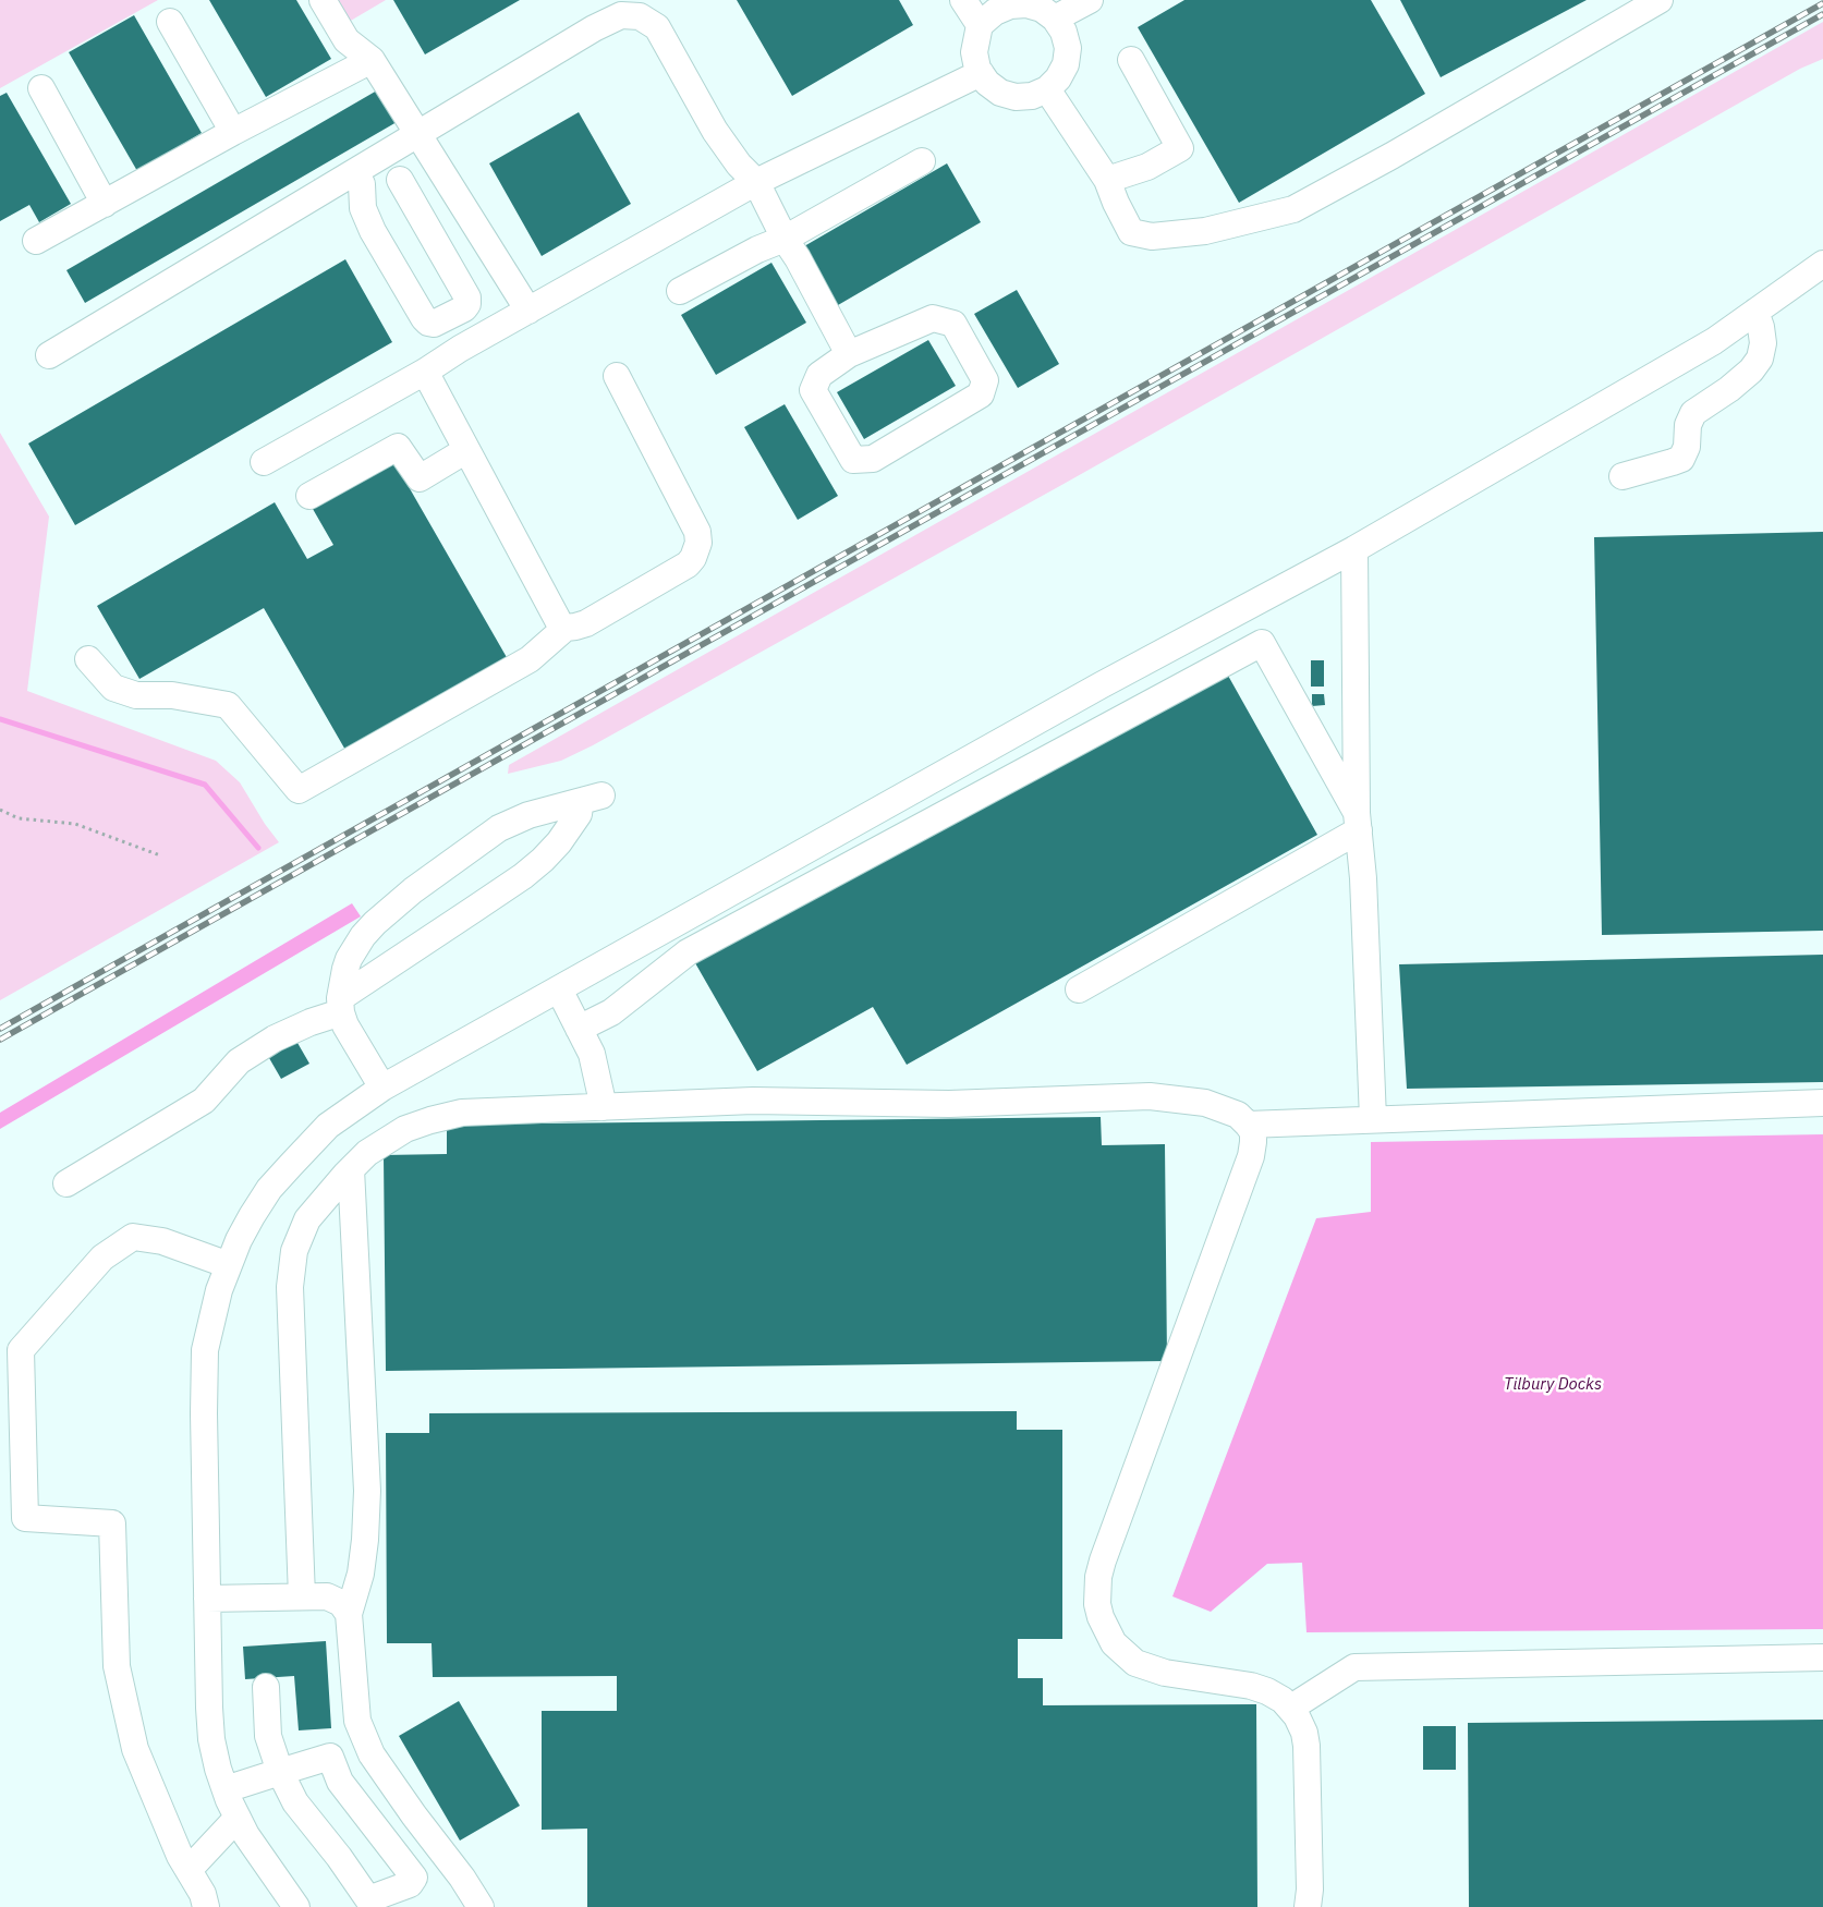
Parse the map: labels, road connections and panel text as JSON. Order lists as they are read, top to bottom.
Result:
{
  "water": ["Tilbury Docks"]
}
